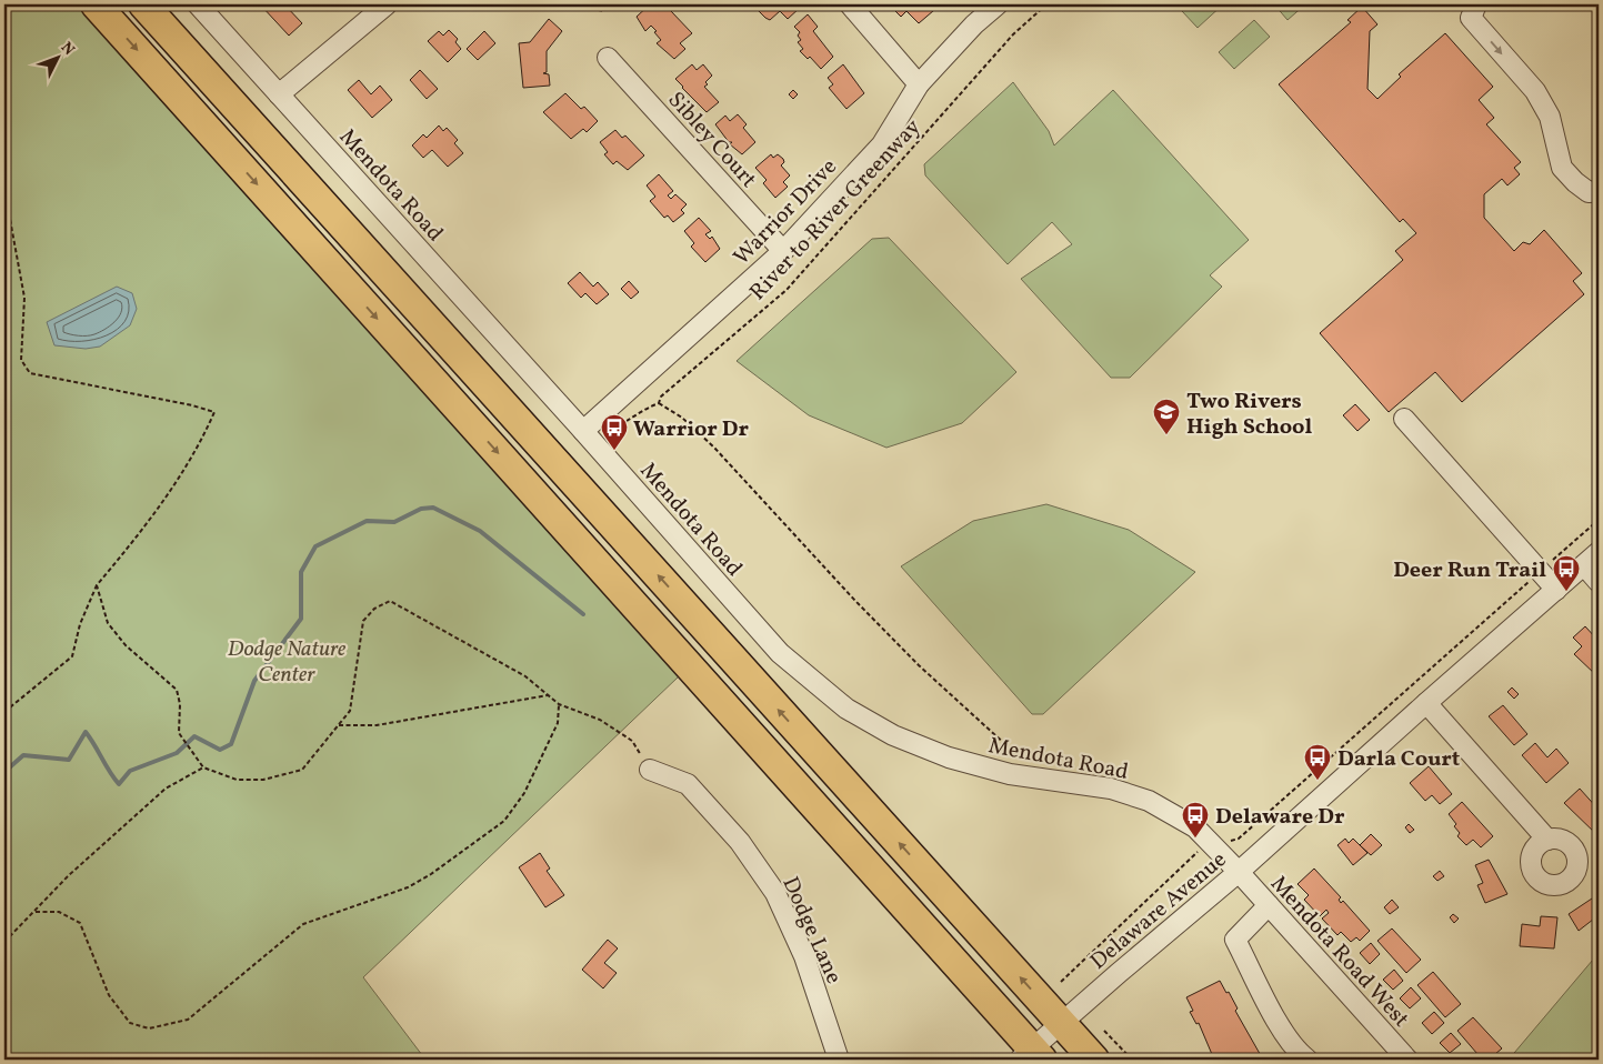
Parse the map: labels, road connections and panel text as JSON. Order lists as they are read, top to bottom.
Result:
{
  "streets": {
    "street": [
      "Sibley Court",
      "Mendota Road",
      "Warrior Drive",
      "Delaware Avenue",
      "Dodge Lane",
      "Mendota Road West"
    ],
    "path": ["River to River Greenway"]
  },
  "crossings": [
    ["Sibley Court", "Warrior Drive"],
    ["Mendota Road", "Warrior Drive"],
    ["Mendota Road", "Delaware Avenue"],
    ["Mendota Road", "Mendota Road West"],
    ["Delaware Avenue", "Mendota Road West"]
  ],
  "parks": ["Dodge Nature Center"],
  "places": {
    "school or university": ["Two Rivers High School"],
    "bus stop": [
      "Warrior Dr",
      "Deer Run Trail",
      "Darla Court",
      "Delaware Dr"
    ]
  },
  "north": "top right"
}
